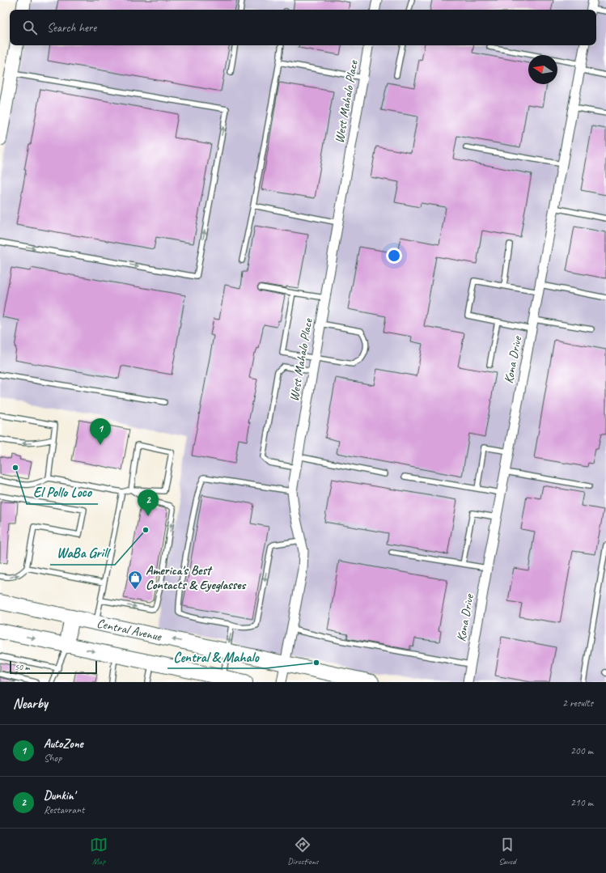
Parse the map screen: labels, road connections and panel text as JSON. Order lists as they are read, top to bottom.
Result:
{
  "streets": {
    "main road": ["Central Avenue"],
    "street": ["West Mahalo Place", "Kona Drive"]
  },
  "crossings": [
    ["West Mahalo Place", "Central Avenue"]
  ],
  "places": {
    "other": ["El Pollo Loco", "WaBa Grill", "Central & Mahalo"],
    "shop": ["America's Best Contacts & Eyeglasses"]
  },
  "scale_bar": "50 m",
  "north": "left",
  "page": {
    "search": "Search here",
    "pins": ["1", "2"],
    "scale": "50 m",
    "heading": ["Nearby", "2 results"],
    "list": [
      {
        "mark": "1",
        "name": "AutoZone",
        "note": "Shop",
        "value": "200 m"
      },
      {
        "mark": "2",
        "name": "Dunkin'",
        "note": "Restaurant",
        "value": "210 m"
      }
    ],
    "nav": ["Map", "Directions", "Saved"]
  }
}
